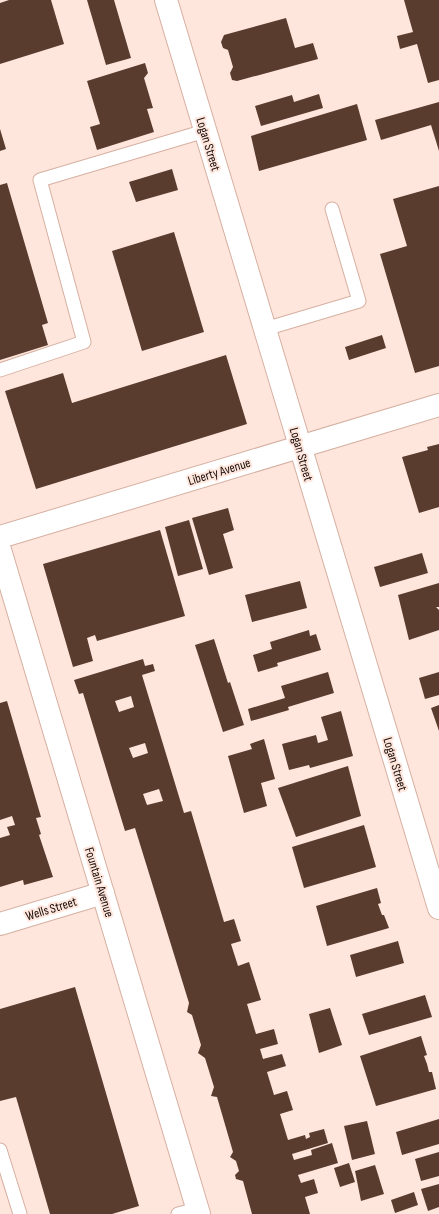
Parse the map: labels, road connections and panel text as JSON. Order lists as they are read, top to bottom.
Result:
{
  "streets": {
    "street": [
      "Logan Street",
      "Liberty Avenue",
      "Fountain Avenue",
      "Wells Street"
    ]
  },
  "crossings": [
    ["Logan Street", "Liberty Avenue"],
    ["Fountain Avenue", "Wells Street"]
  ]
}
